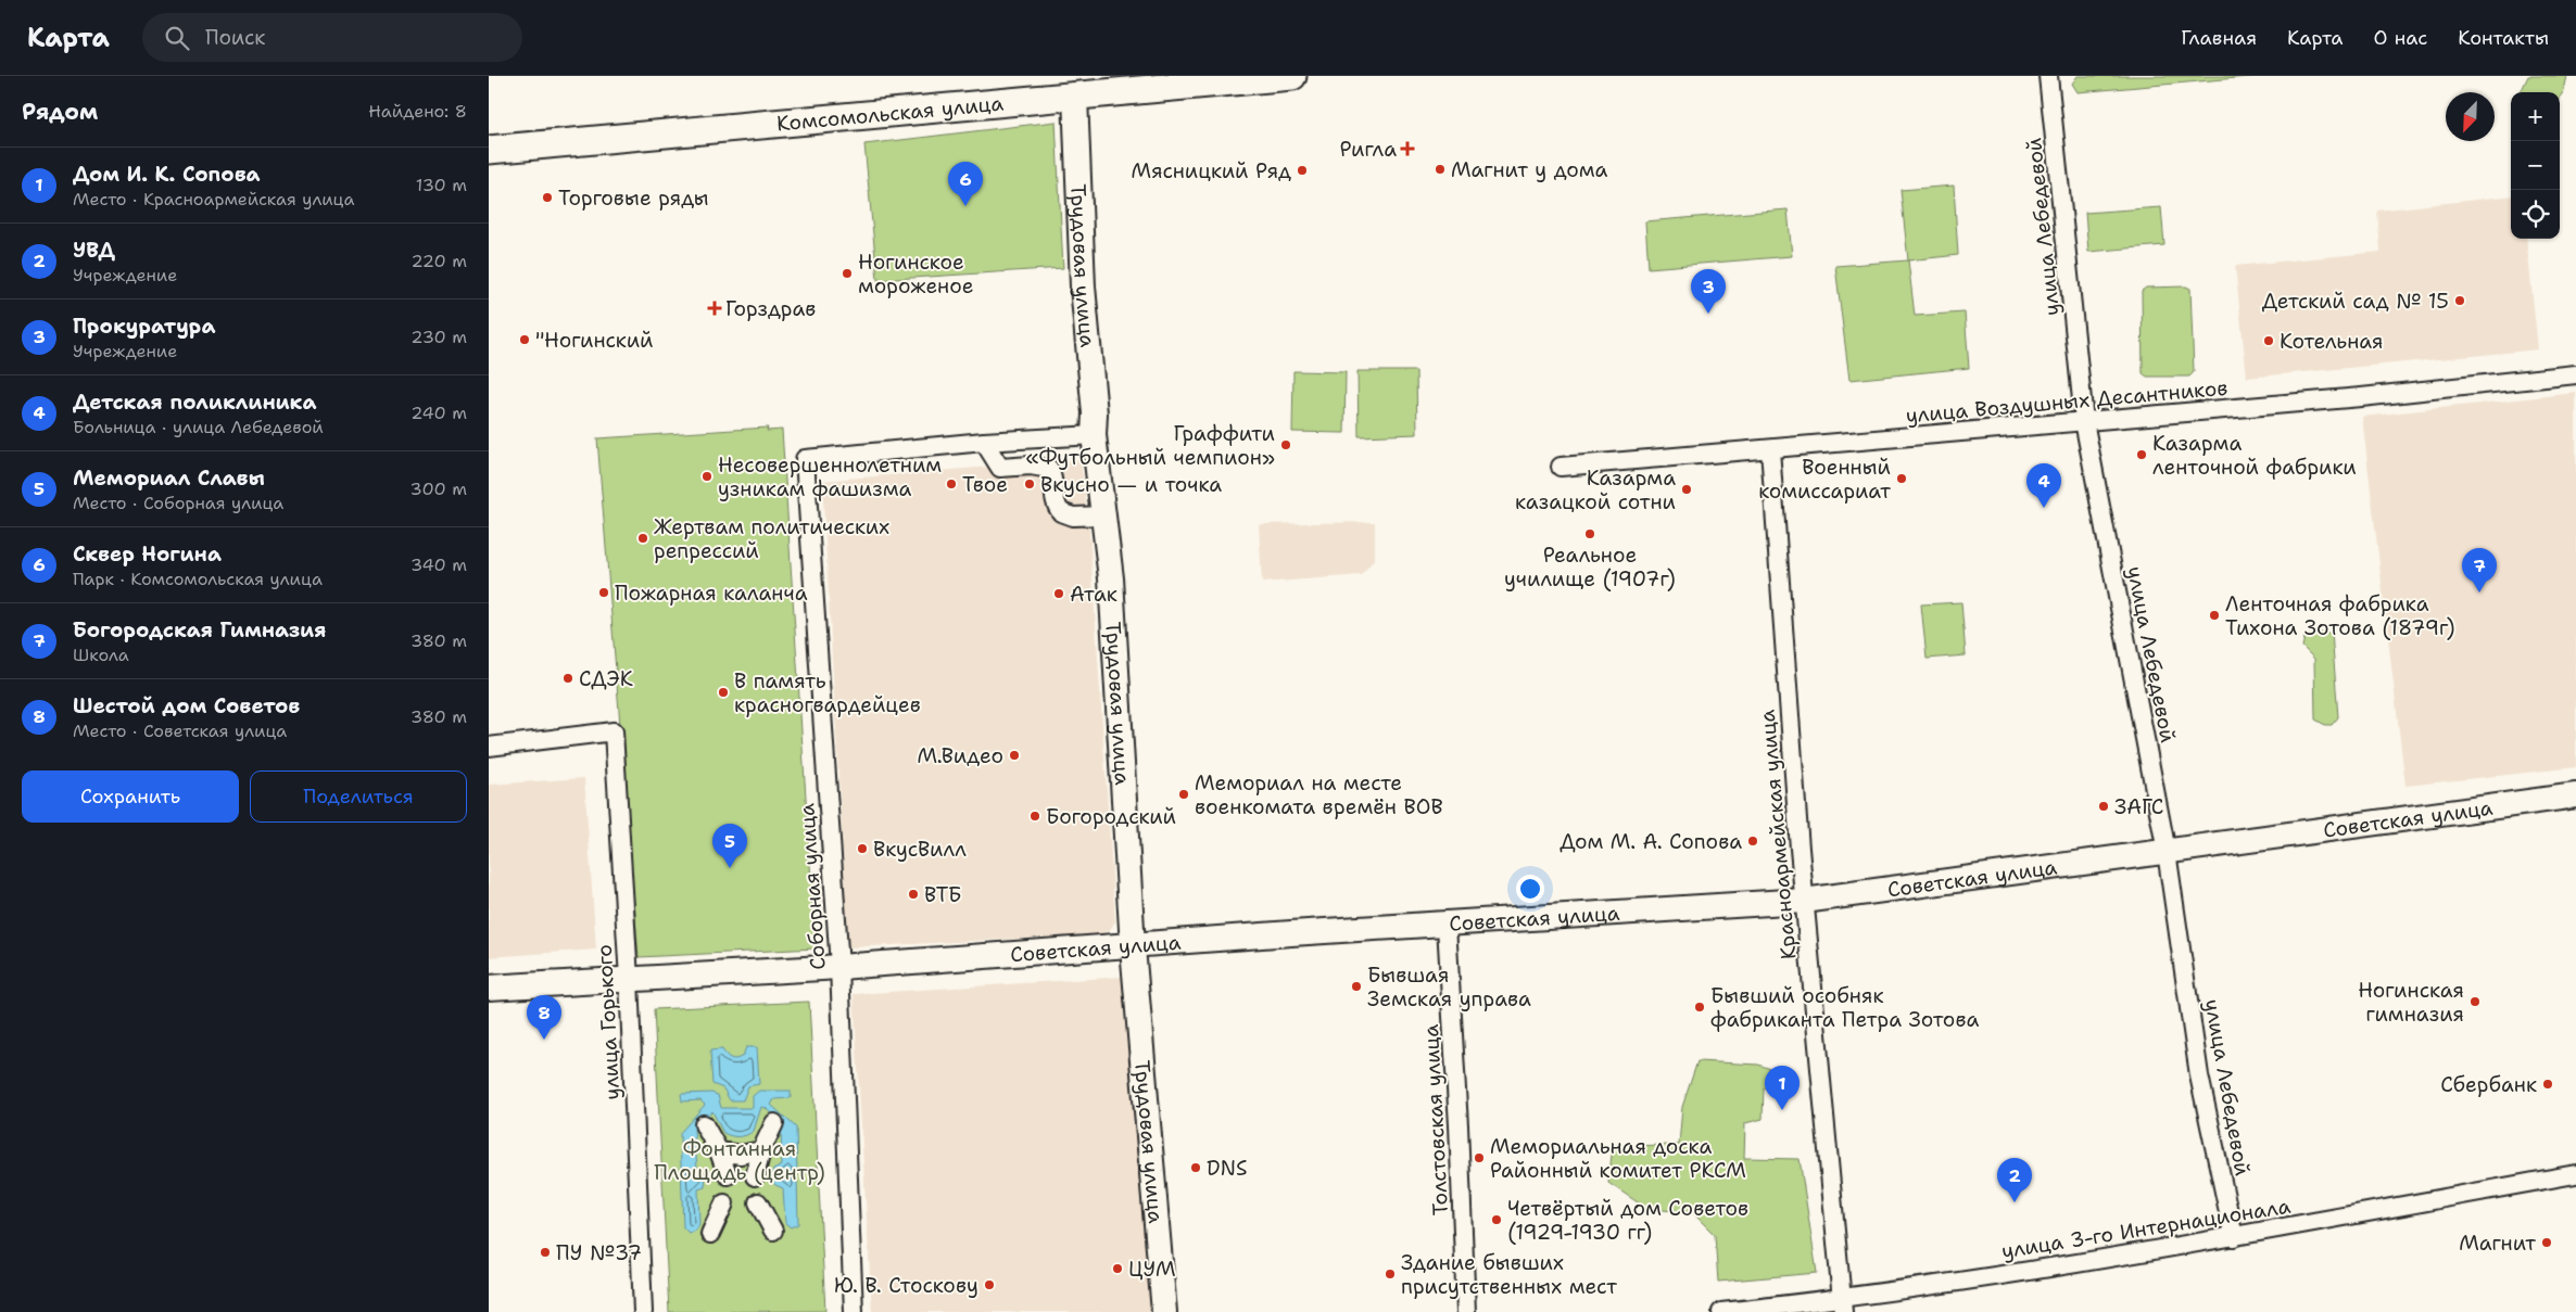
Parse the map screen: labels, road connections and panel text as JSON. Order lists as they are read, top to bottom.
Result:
{
  "streets": {
    "main road": ["Комсомольская улица"],
    "street": [
      "улица Лебедевой",
      "Трудовая улица",
      "улица Воздушных Десантников",
      "Советская улица",
      "Красноармейская улица",
      "Соборная улица",
      "улица Горького",
      "Толстовская улица",
      "улица 3-го Интернационала"
    ]
  },
  "crossings": [
    ["Комсомольская улица", "Трудовая улица"],
    ["улица Лебедевой", "улица Воздушных Десантников"],
    ["улица Лебедевой", "Советская улица"],
    ["улица Лебедевой", "улица 3-го Интернационала"],
    ["Трудовая улица", "Советская улица"],
    ["улица Воздушных Десантников", "Красноармейская улица"],
    ["Советская улица", "Красноармейская улица"],
    ["Советская улица", "Соборная улица"],
    ["Советская улица", "улица Горького"],
    ["Советская улица", "Толстовская улица"],
    ["Красноармейская улица", "улица 3-го Интернационала"]
  ],
  "parks": ["Фонтанная Площадь (центр)"],
  "places": {
    "health": ["Ригла", "Горздрав"],
    "other": [
      "Магнит у дома",
      "Мясницкий Ряд",
      "Торговые ряды",
      "Ногинское мороженое",
      "Детский сад № 15",
      "\"Ногинский",
      "Котельная",
      "Граффити «Футбольный чемпион»",
      "Казарма ленточной фабрики",
      "Несовершеннолетним узникам фашизма",
      "Военный комиссариат",
      "Твое",
      "Вкусно — и точка",
      "Казарма казацкой сотни",
      "Реальное училище (1907г)",
      "Жертвам политических репрессий",
      "Пожарная каланча",
      "Атак",
      "Ленточная фабрика Тихона Зотова (1879г)",
      "СДЭК",
      "В память красногвардейцев",
      "М.Видео",
      "Мемориал на месте военкомата времён ВОВ",
      "ЗАГС",
      "Богородский",
      "Дом М. А. Сопова",
      "ВкусВилл",
      "ВТБ",
      "Бывшая Земская управа",
      "Ногинская гимназия",
      "Бывший особняк фабриканта Петра Зотова",
      "Сбербанк",
      "Мемориальная доска Районный комитет РКСМ",
      "DNS",
      "Четвёртый дом Советов (1929-1930 гг)",
      "Магнит",
      "ПУ №37",
      "ЦУМ",
      "Здание бывших присутственных мест",
      "Ю. В. Стоскову"
    ]
  },
  "north": "bottom left",
  "page": {
    "header": "Карта",
    "search": "Поиск",
    "nav": [
      "Главная",
      "Карта",
      "О нас",
      "Контакты"
    ],
    "heading": ["Рядом", "Найдено: 8"],
    "map_buttons": ["+", "−"],
    "list": [
      {
        "mark": "1",
        "name": "Дом И. К. Сопова",
        "note": "Место · Красноармейская улица",
        "value": "130 m"
      },
      {
        "mark": "2",
        "name": "УВД",
        "note": "Учреждение",
        "value": "220 m"
      },
      {
        "mark": "3",
        "name": "Прокуратура",
        "note": "Учреждение",
        "value": "230 m"
      },
      {
        "mark": "4",
        "name": "Детская поликлиника",
        "note": "Больница · улица Лебедевой",
        "value": "240 m"
      },
      {
        "mark": "5",
        "name": "Мемориал Славы",
        "note": "Место · Соборная улица",
        "value": "300 m"
      },
      {
        "mark": "6",
        "name": "Сквер Ногина",
        "note": "Парк · Комсомольская улица",
        "value": "340 m"
      },
      {
        "mark": "7",
        "name": "Богородская Гимназия",
        "note": "Школа",
        "value": "380 m"
      },
      {
        "mark": "8",
        "name": "Шестой дом Советов",
        "note": "Место · Советская улица",
        "value": "380 m"
      }
    ],
    "pins": [
      "6",
      "3",
      "4",
      "7",
      "5",
      "8",
      "1",
      "2"
    ],
    "buttons": ["Сохранить", "Поделиться"]
  }
}
